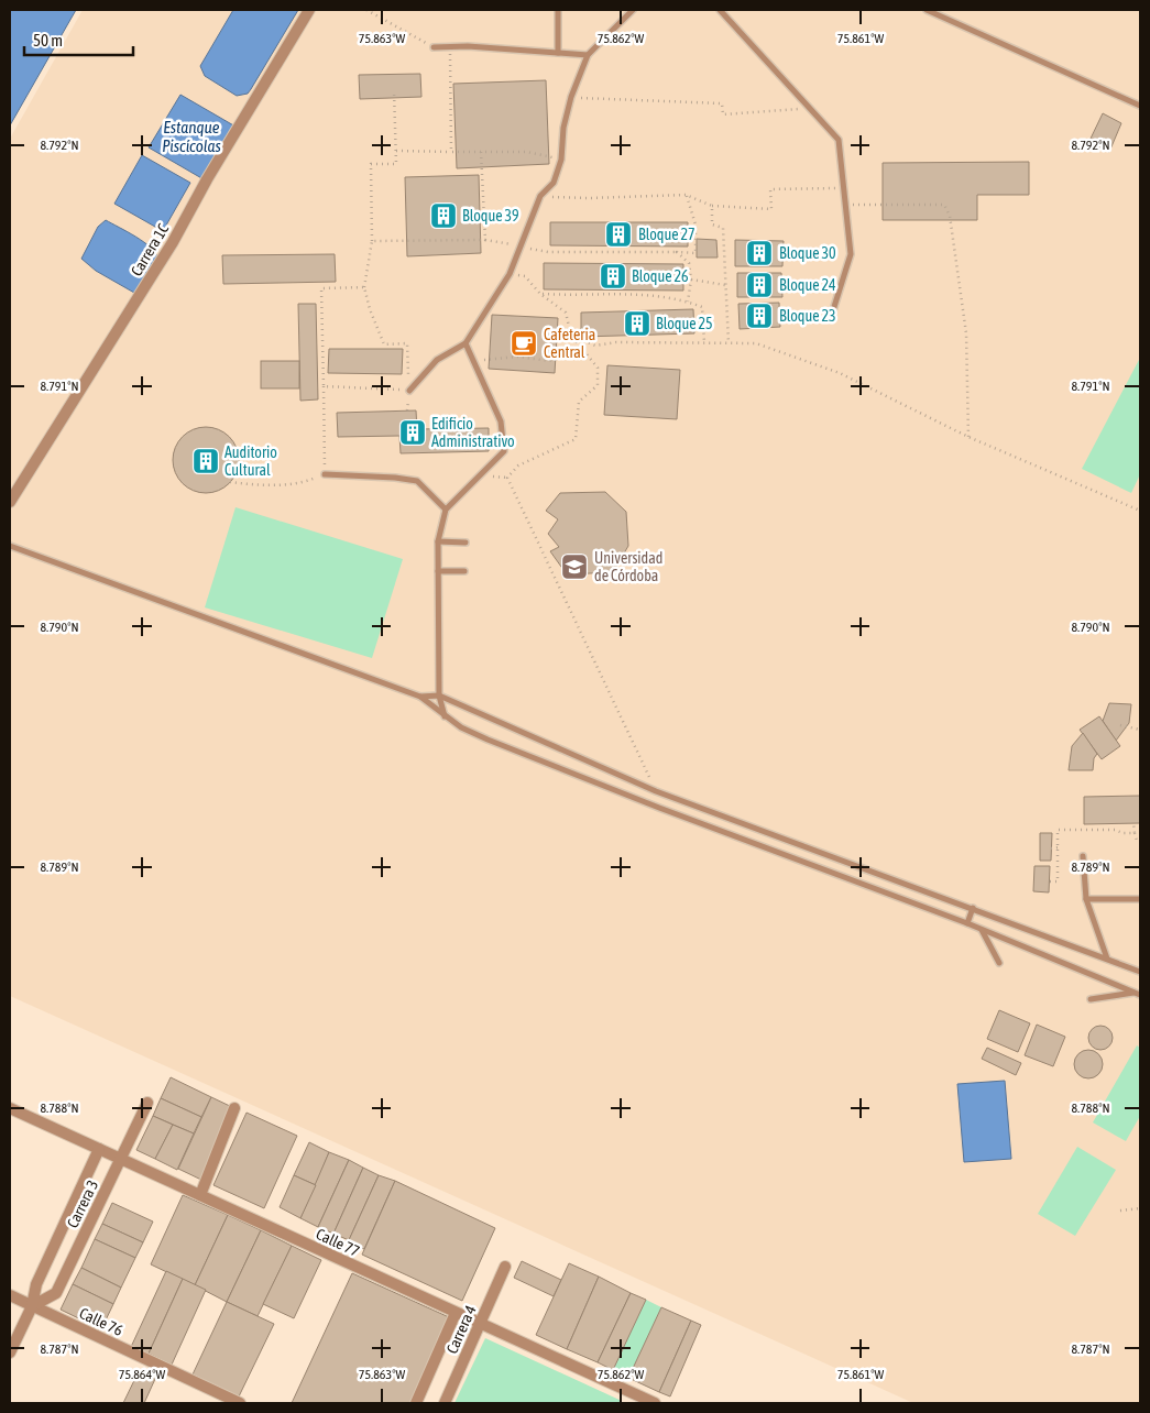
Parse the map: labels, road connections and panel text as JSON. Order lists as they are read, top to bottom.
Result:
{
  "streets": {
    "street": [
      "Carrera 1C",
      "Carrera 3",
      "Calle 77",
      "Calle 76",
      "Carrera 4"
    ]
  },
  "crossings": [
    ["Carrera 3", "Calle 77"],
    ["Carrera 3", "Calle 76"],
    ["Calle 77", "Carrera 4"]
  ],
  "water": ["Estanque Piscícolas"],
  "places": {
    "building": [
      "Bloque 39",
      "Bloque 27",
      "Bloque 30",
      "Bloque 26",
      "Bloque 24",
      "Bloque 23",
      "Bloque 25",
      "Edificio Administrativo",
      "Auditorio Cultural"
    ],
    "cafe": ["Cafeteria Central"],
    "school or university": ["Universidad de Córdoba"]
  },
  "scale_bar": "50 m",
  "coordinates": [
    "75.863°W",
    "75.862°W",
    "75.861°W",
    "8.792°N",
    "8.791°N",
    "8.790°N",
    "8.789°N",
    "8.788°N",
    "8.787°N",
    "75.864°W"
  ]
}
